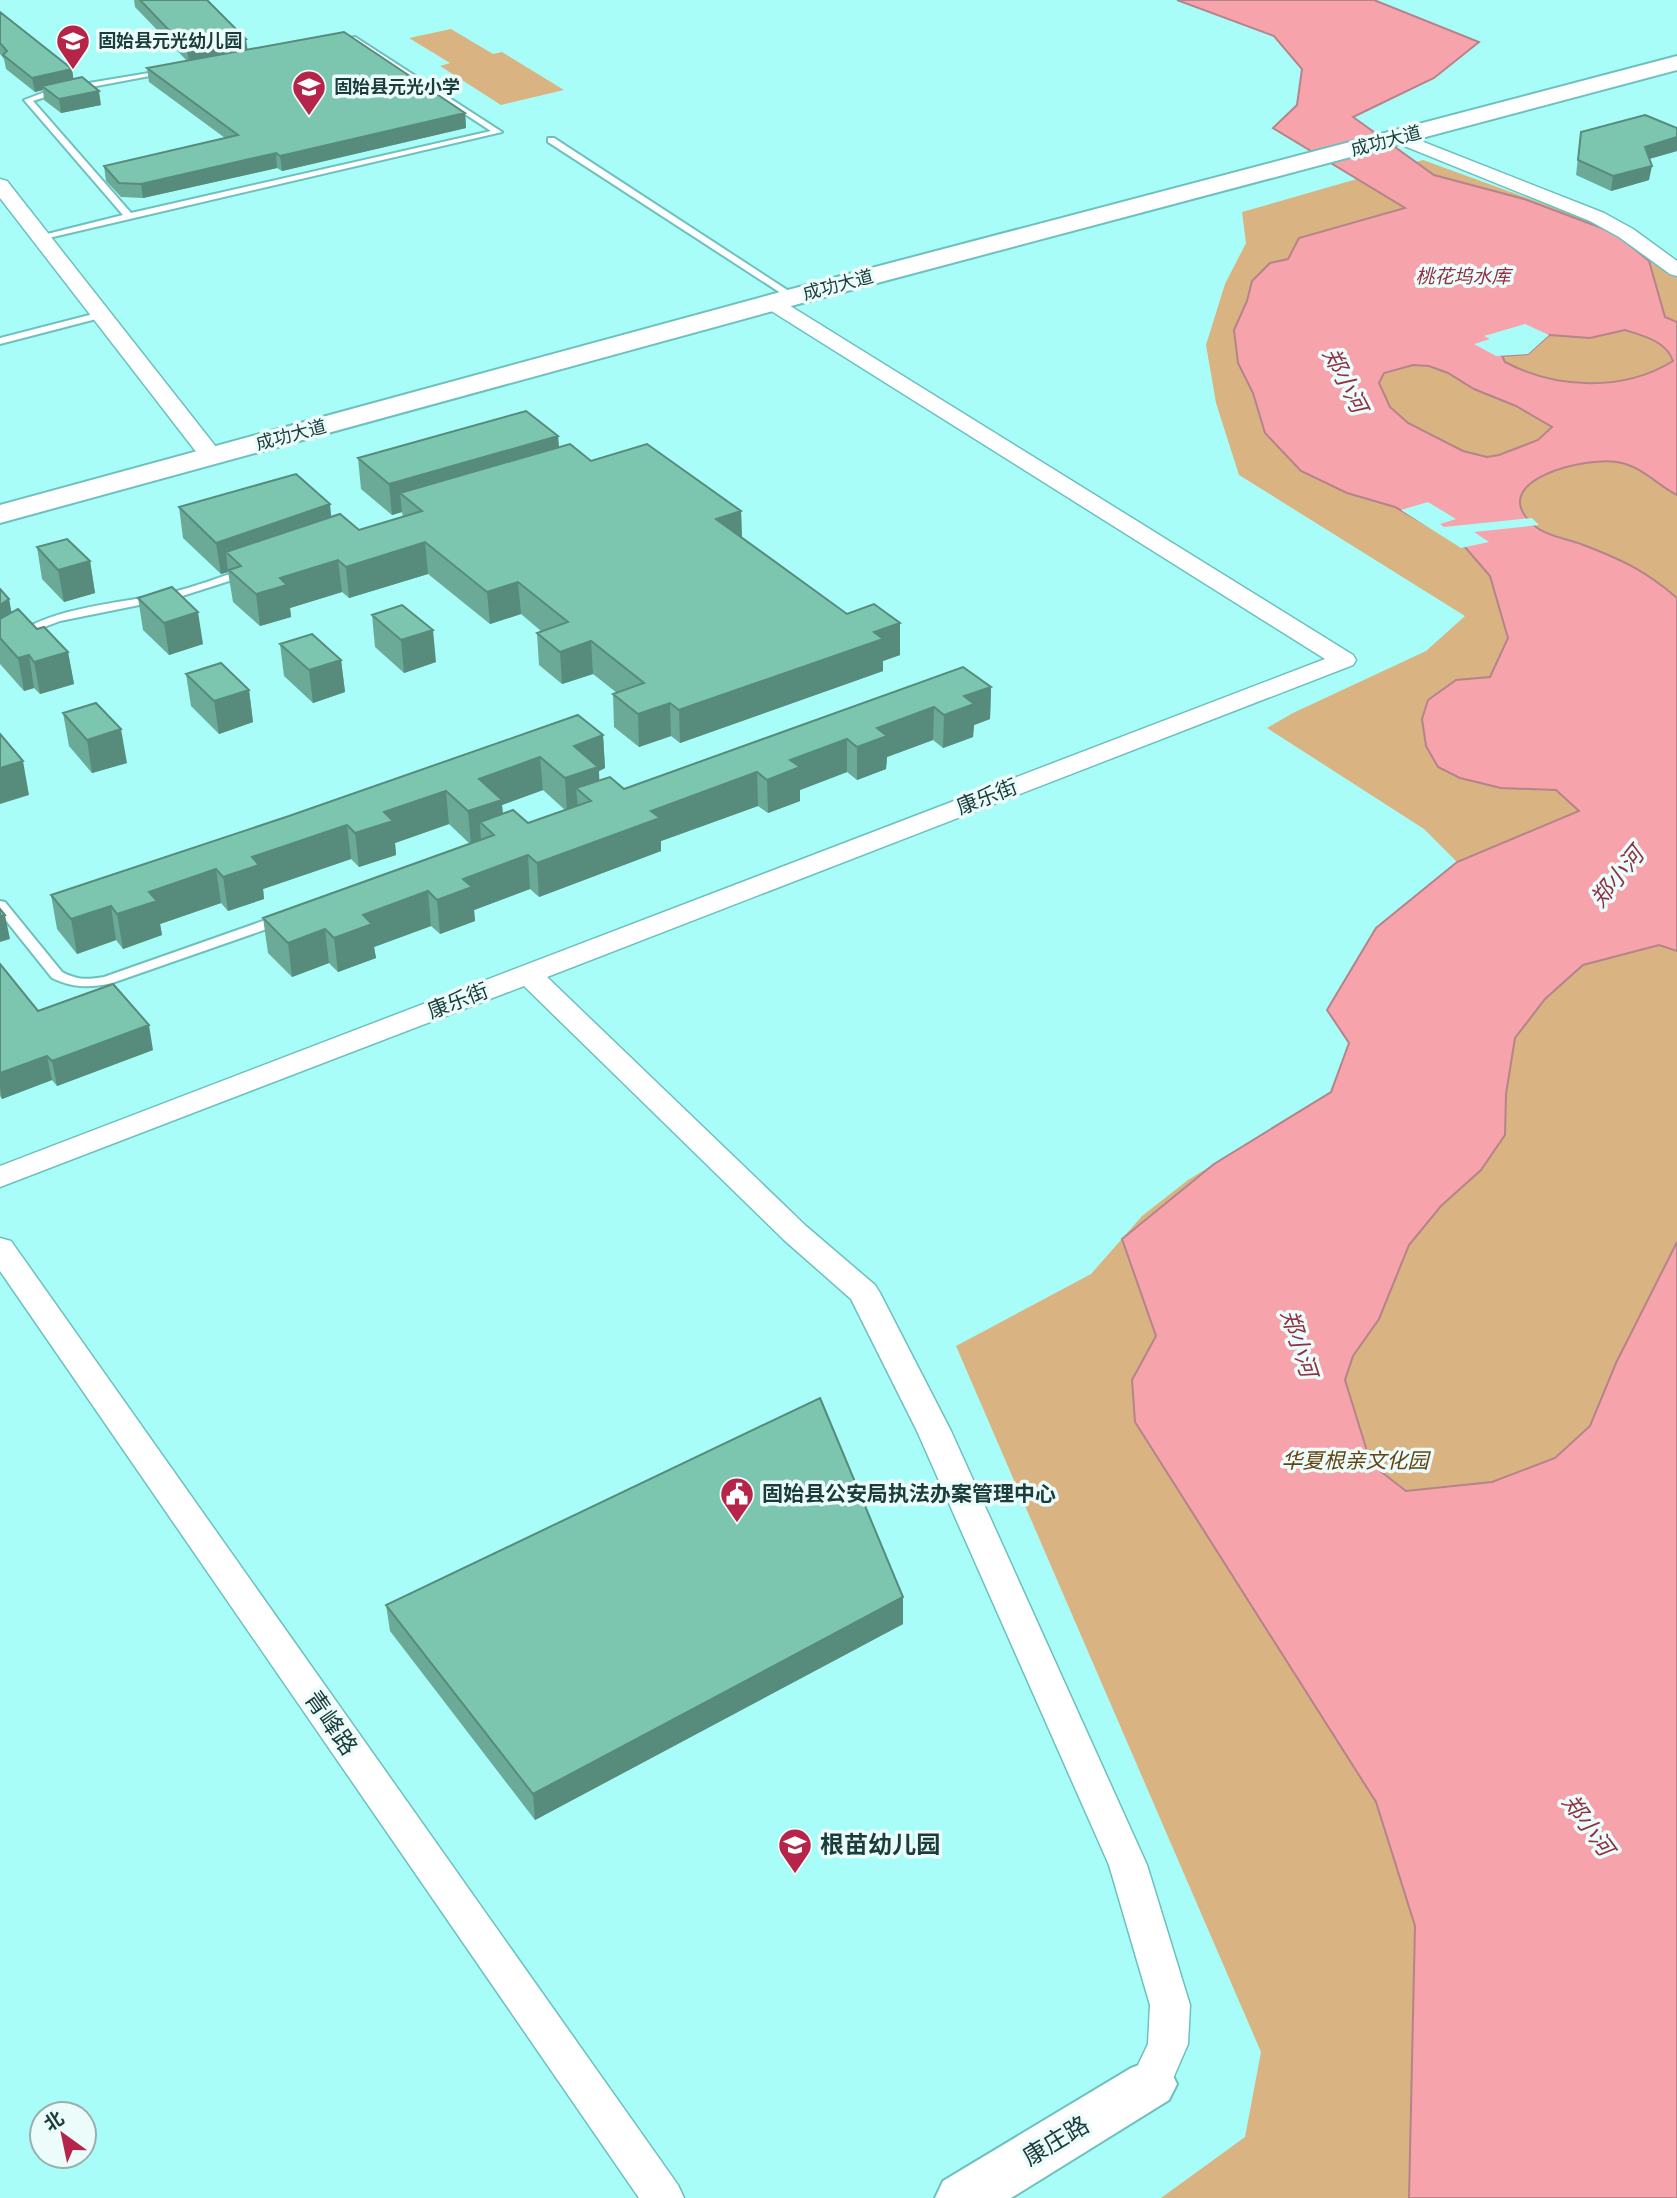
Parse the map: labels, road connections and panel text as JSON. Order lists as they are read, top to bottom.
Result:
{
  "streets": {
    "main road": ["成功大道", "康庄路"],
    "street": ["康乐街", "青峰路"]
  },
  "crossings": [
    ["成功大道", "康乐街"]
  ],
  "water": ["桃花坞水库", "郑小河"],
  "parks": ["华夏根亲文化园"],
  "places": {
    "school or university": ["固始县元光幼儿园", "固始县元光小学", "根苗幼儿园"],
    "public building": ["固始县公安局执法办案管理中心"]
  },
  "north": "top left"
}
